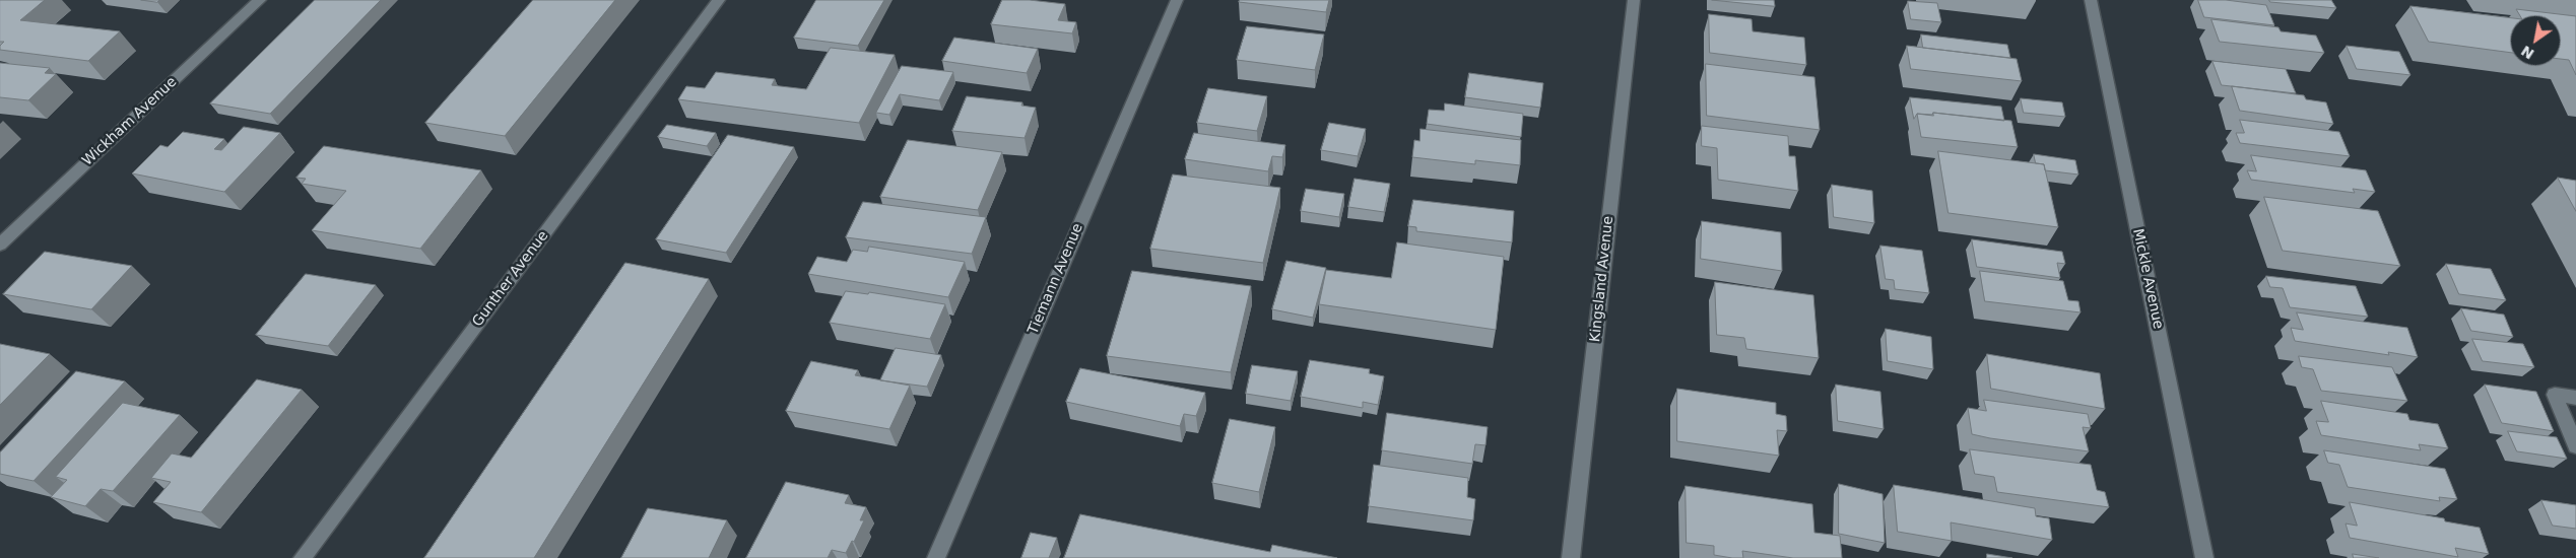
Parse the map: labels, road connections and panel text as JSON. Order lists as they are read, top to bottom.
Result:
{
  "streets": {
    "street": [
      "Wickham Avenue",
      "Gunther Avenue",
      "Tiemann Avenue",
      "Kingsland Avenue",
      "Mickle Avenue"
    ]
  },
  "north": "bottom left"
}
